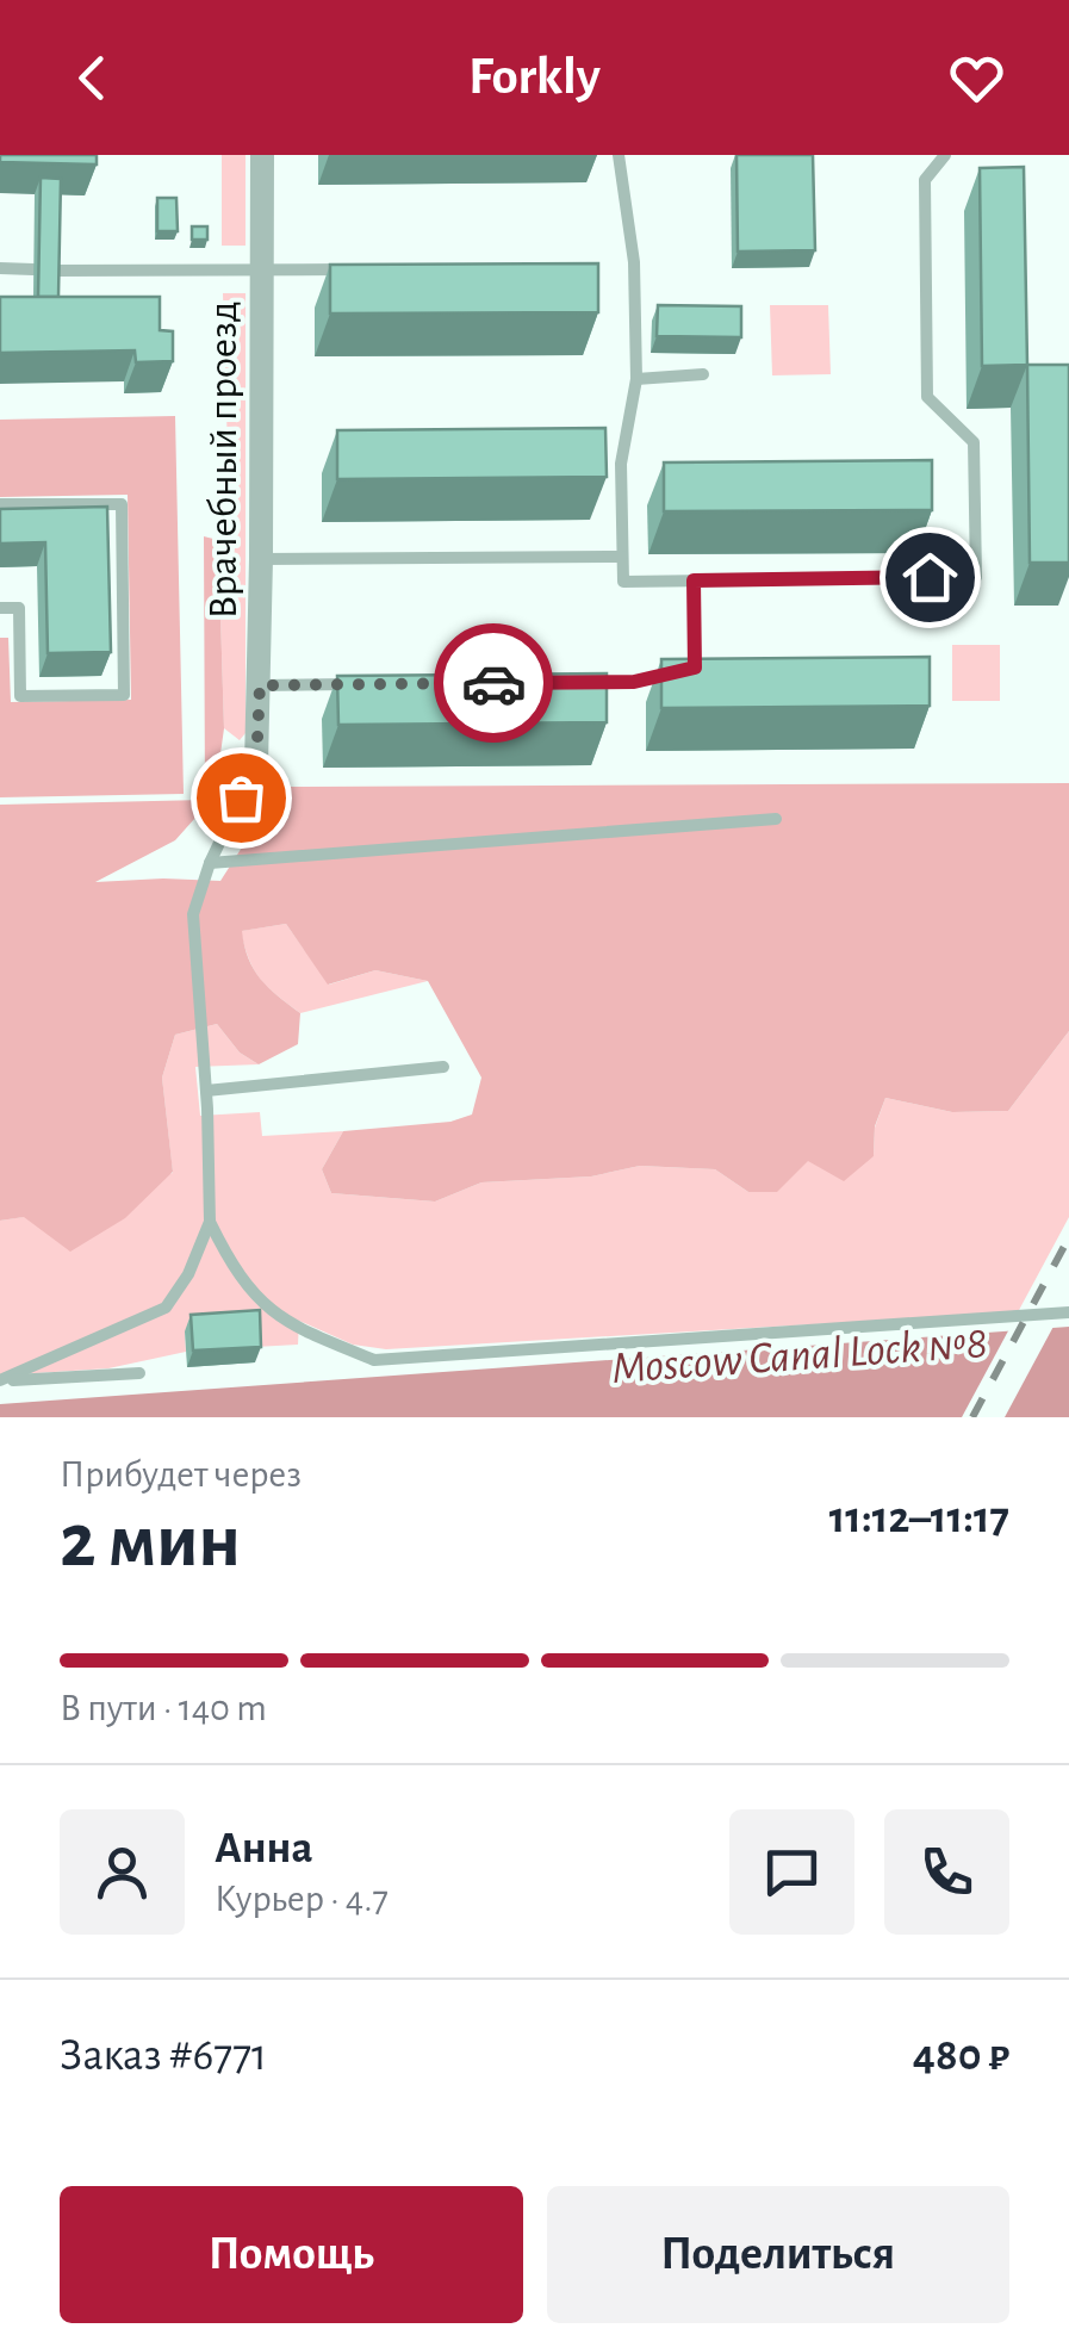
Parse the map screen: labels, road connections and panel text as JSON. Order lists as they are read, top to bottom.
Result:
{
  "streets": {
    "street": ["Врачебный проезд"]
  },
  "water": ["Moscow Canal Lock №8"],
  "page": {
    "header": "Forkly",
    "heading": ["2 мин", "Прибудет через", "11:12–11:17"],
    "panel": [
      "Анна",
      "Курьер · 4.7",
      "Заказ #6771",
      "480 ₽"
    ],
    "bar": "В пути · 140 m",
    "buttons": ["Помощь", "Поделиться"]
  }
}
